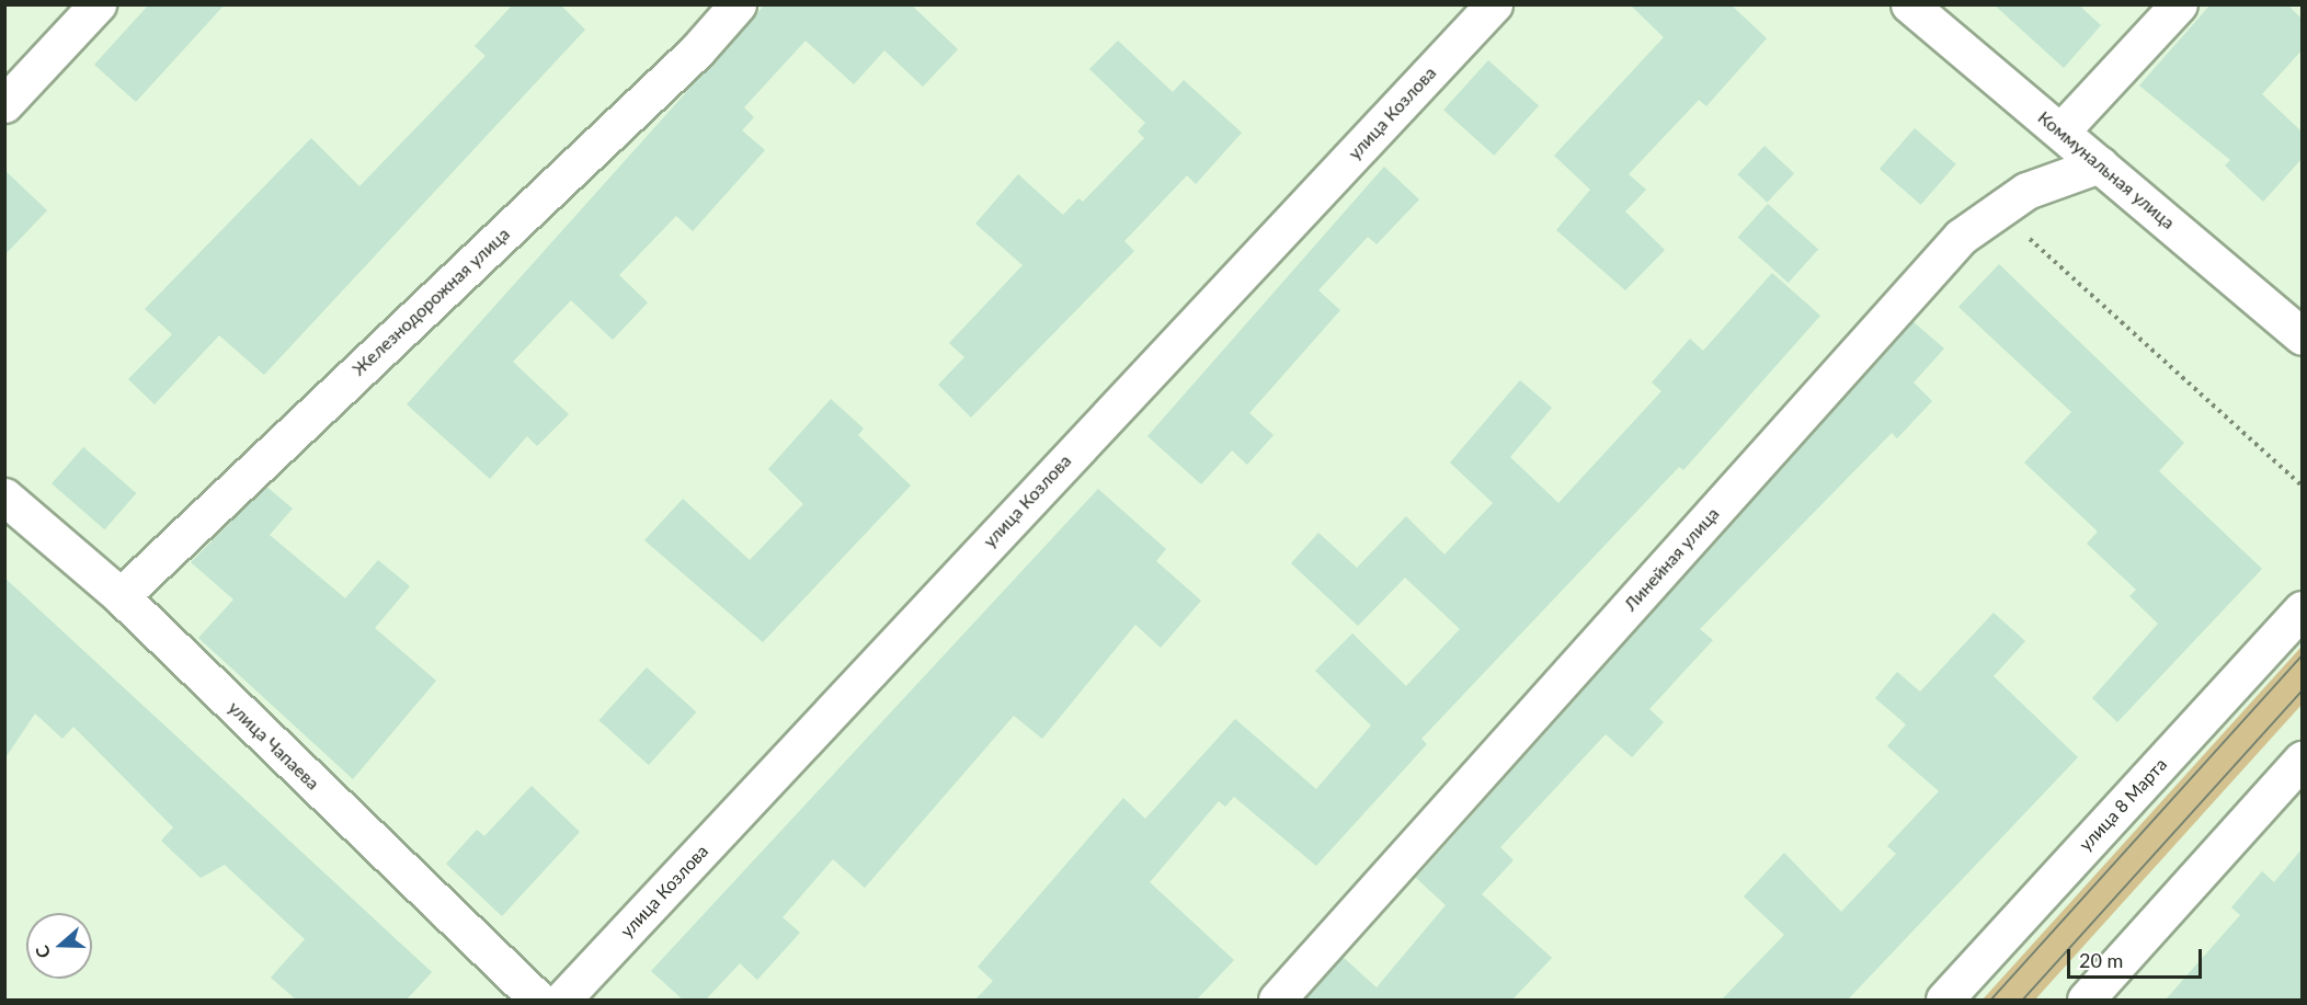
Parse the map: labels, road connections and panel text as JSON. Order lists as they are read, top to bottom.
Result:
{
  "streets": {
    "street": [
      "улица Козлова",
      "Коммунальная улица",
      "Железнодорожная улица",
      "Линейная улица",
      "улица Чапаева",
      "улица 8 Марта"
    ]
  },
  "crossings": [
    ["Коммунальная улица", "Линейная улица"],
    ["Железнодорожная улица", "улица Чапаева"]
  ],
  "scale_bar": "20 m",
  "north": "left"
}
